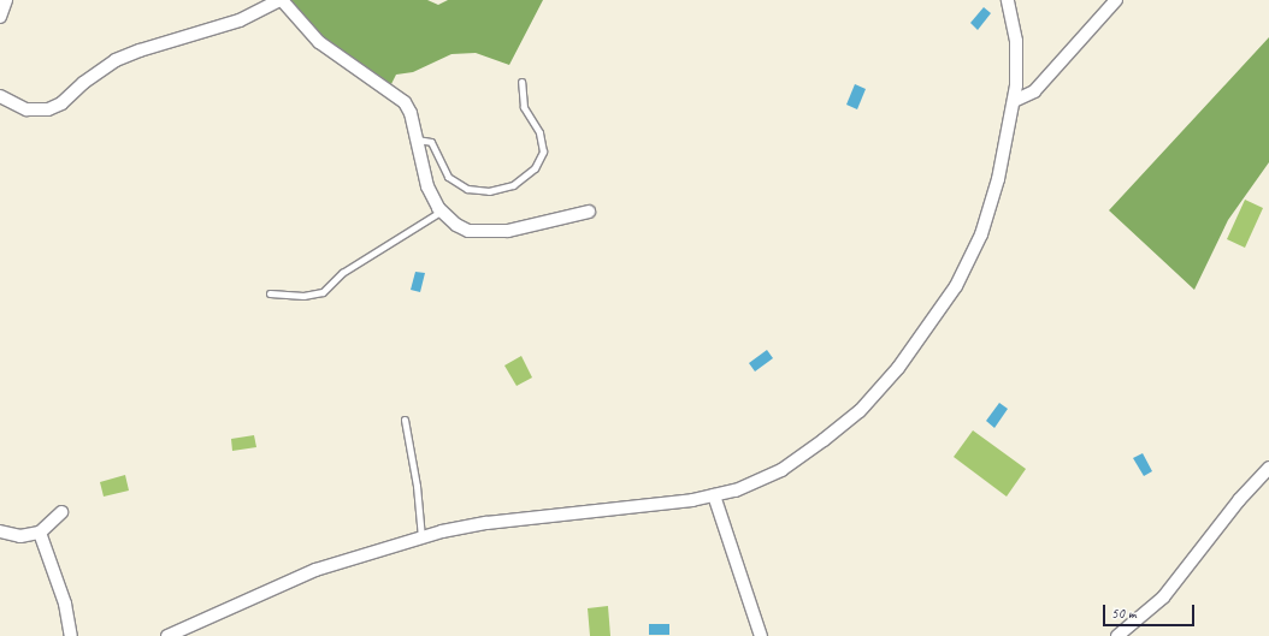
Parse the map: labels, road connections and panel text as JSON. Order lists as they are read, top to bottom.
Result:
{
  "scale_bar": "50 m"
}
